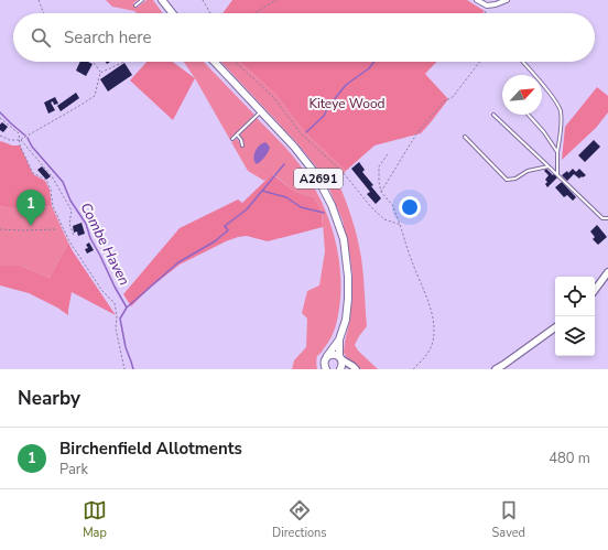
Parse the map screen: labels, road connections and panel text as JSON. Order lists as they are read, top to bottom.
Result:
{
  "streets": {
    "main road": ["A2691"]
  },
  "water": ["Combe Haven"],
  "parks": ["Kiteye Wood"],
  "north": "top right",
  "page": {
    "search": "Search here",
    "pins": "1",
    "heading": "Nearby",
    "list": [
      {
        "mark": "1",
        "name": "Birchenfield Allotments",
        "note": "Park",
        "value": "480 m"
      }
    ],
    "nav": ["Map", "Directions", "Saved"]
  }
}
